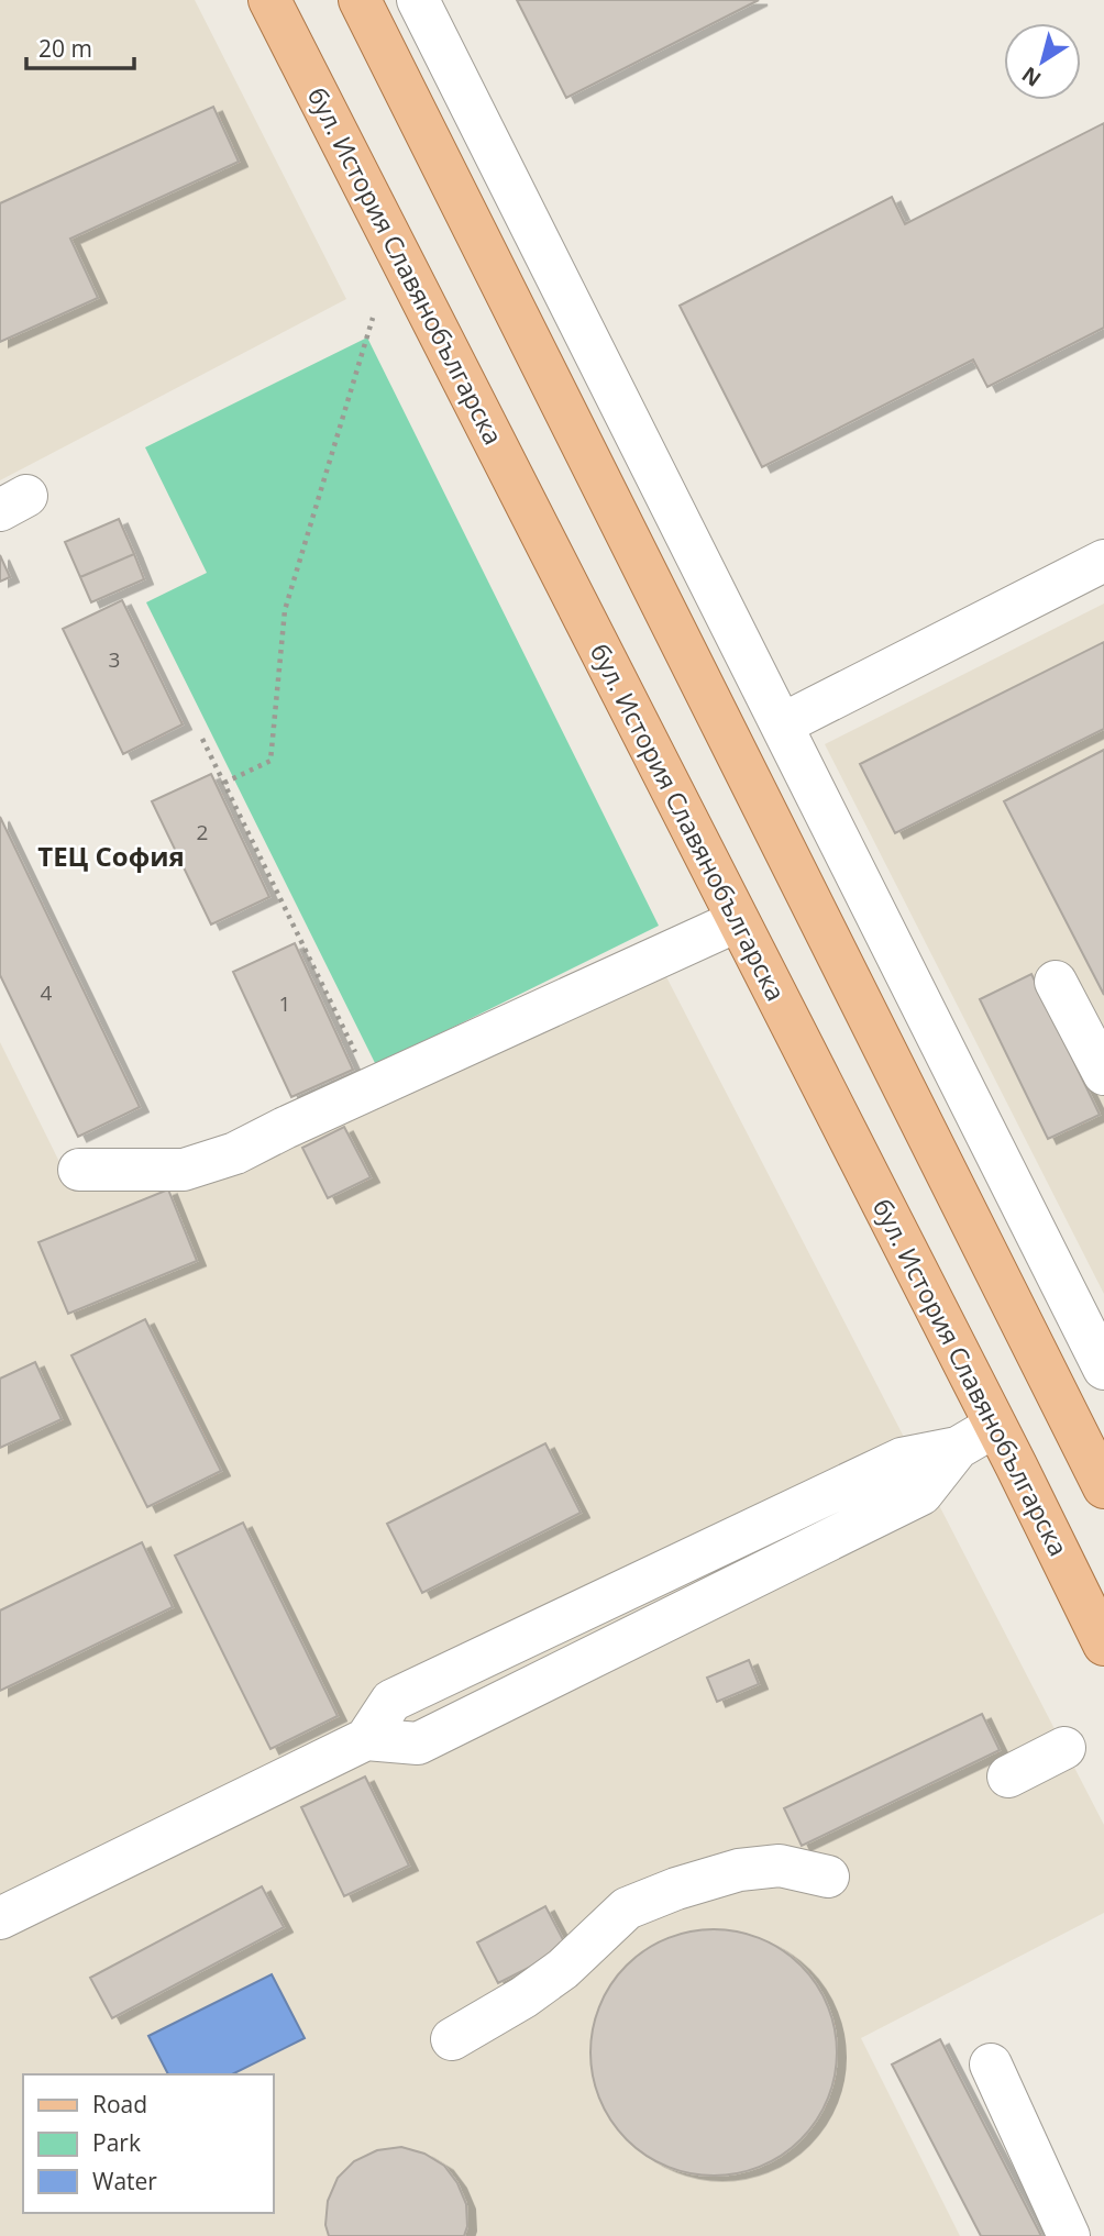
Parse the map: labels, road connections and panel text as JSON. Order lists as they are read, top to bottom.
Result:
{
  "streets": {
    "main road": ["бул. История Славянобългарска"]
  },
  "districts": ["ТЕЦ София"],
  "house_numbers": [
    "3",
    "2",
    "4",
    "1"
  ],
  "legend": ["Road", "Park", "Water"],
  "scale_bar": "20 m",
  "north": "bottom left"
}
